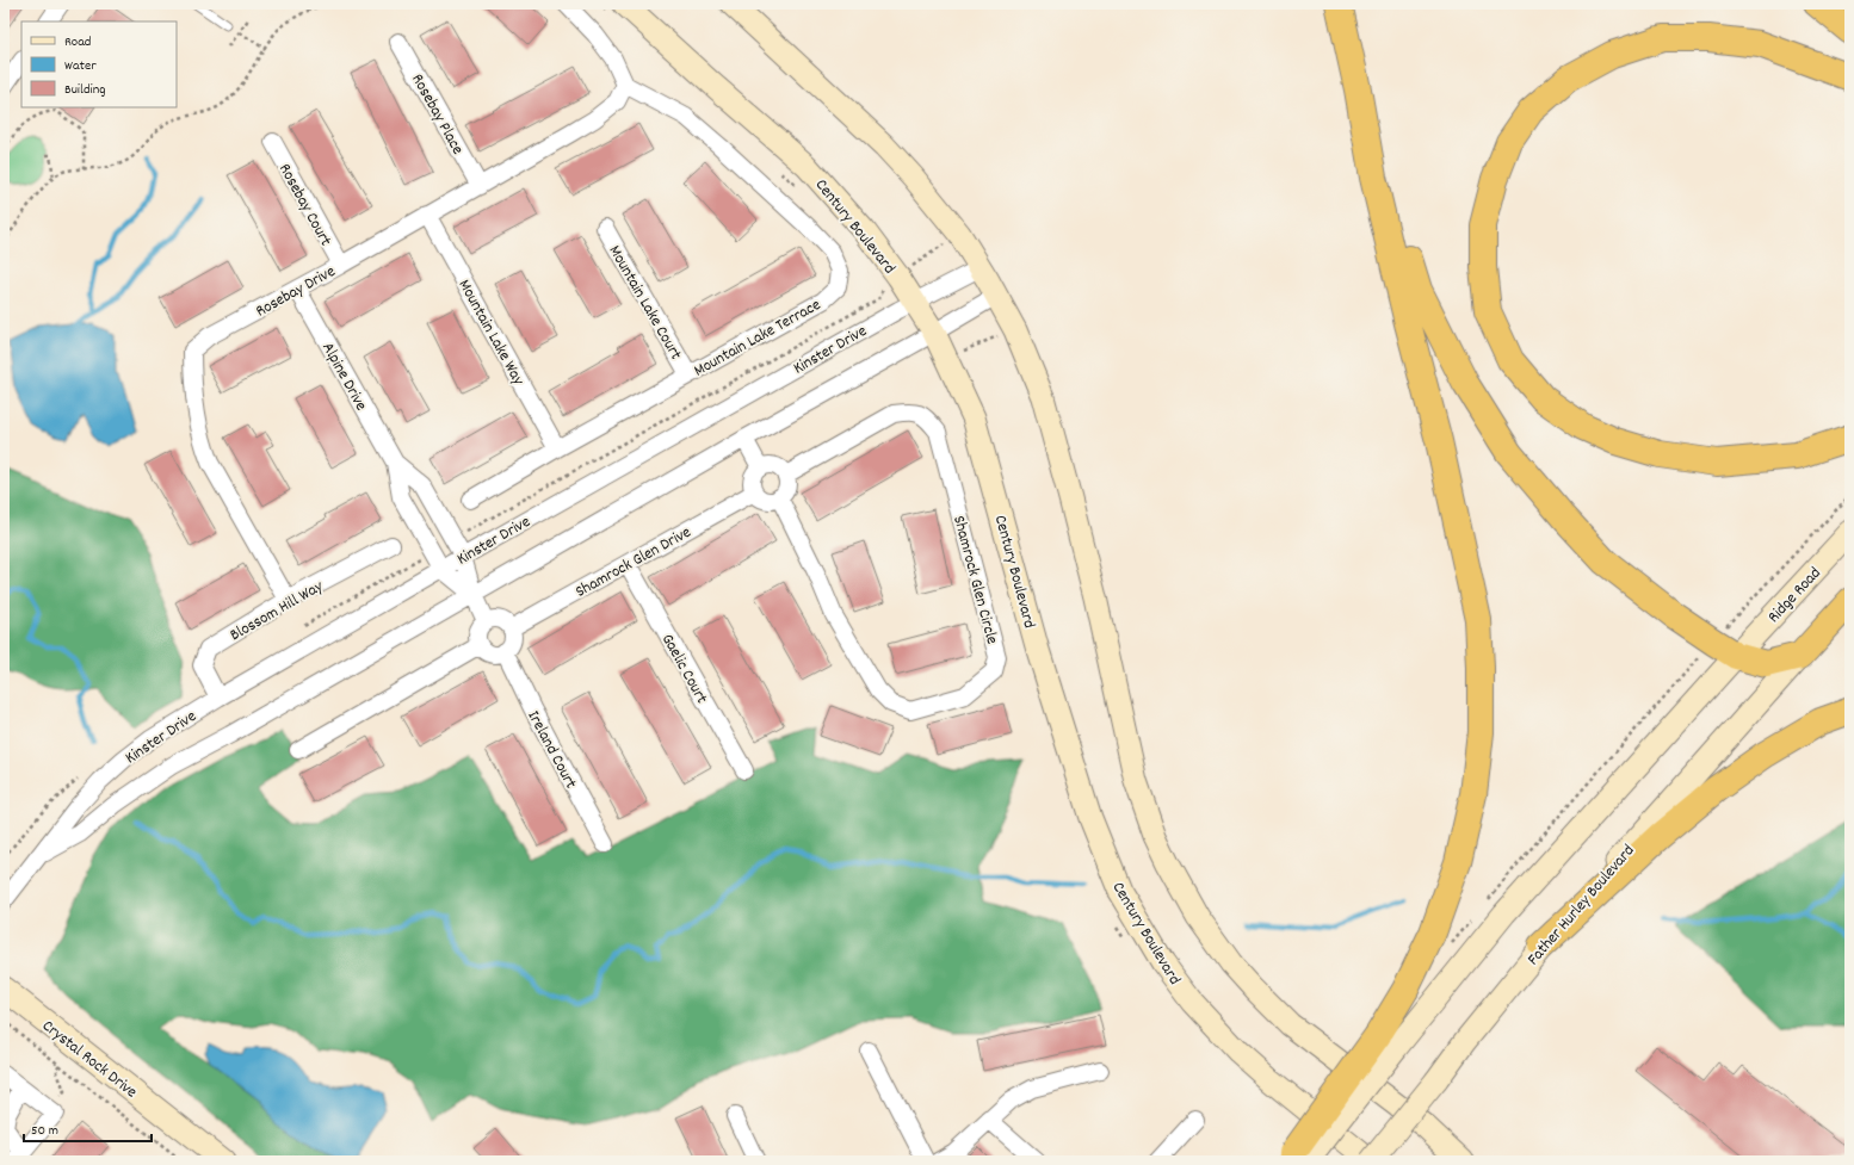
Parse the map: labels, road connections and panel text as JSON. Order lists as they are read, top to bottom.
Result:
{
  "streets": {
    "street": [
      "Rosebay Place",
      "Rosebay Court",
      "Century Boulevard",
      "Rosebay Drive",
      "Mountain Lake Court",
      "Mountain Lake Way",
      "Mountain Lake Terrace",
      "Kinster Drive",
      "Alpine Drive",
      "Shamrock Glen Drive",
      "Shamrock Glen Circle",
      "Ridge Road",
      "Blossom Hill Way",
      "Gaelic Court",
      "Ireland Court",
      "Father Hurley Boulevard",
      "Crystal Rock Drive"
    ]
  },
  "crossings": [
    ["Rosebay Place", "Rosebay Drive"],
    ["Rosebay Court", "Rosebay Drive"],
    ["Century Boulevard", "Kinster Drive"],
    ["Century Boulevard", "Father Hurley Boulevard"],
    ["Rosebay Drive", "Mountain Lake Way"],
    ["Rosebay Drive", "Mountain Lake Terrace"],
    ["Rosebay Drive", "Alpine Drive"],
    ["Rosebay Drive", "Blossom Hill Way"],
    ["Mountain Lake Court", "Mountain Lake Terrace"],
    ["Mountain Lake Way", "Mountain Lake Terrace"],
    ["Kinster Drive", "Alpine Drive"],
    ["Kinster Drive", "Blossom Hill Way"],
    ["Shamrock Glen Drive", "Shamrock Glen Circle"],
    ["Shamrock Glen Drive", "Gaelic Court"],
    ["Shamrock Glen Drive", "Ireland Court"]
  ],
  "legend": ["Road", "Water", "Building"],
  "scale_bar": "50 m"
}
